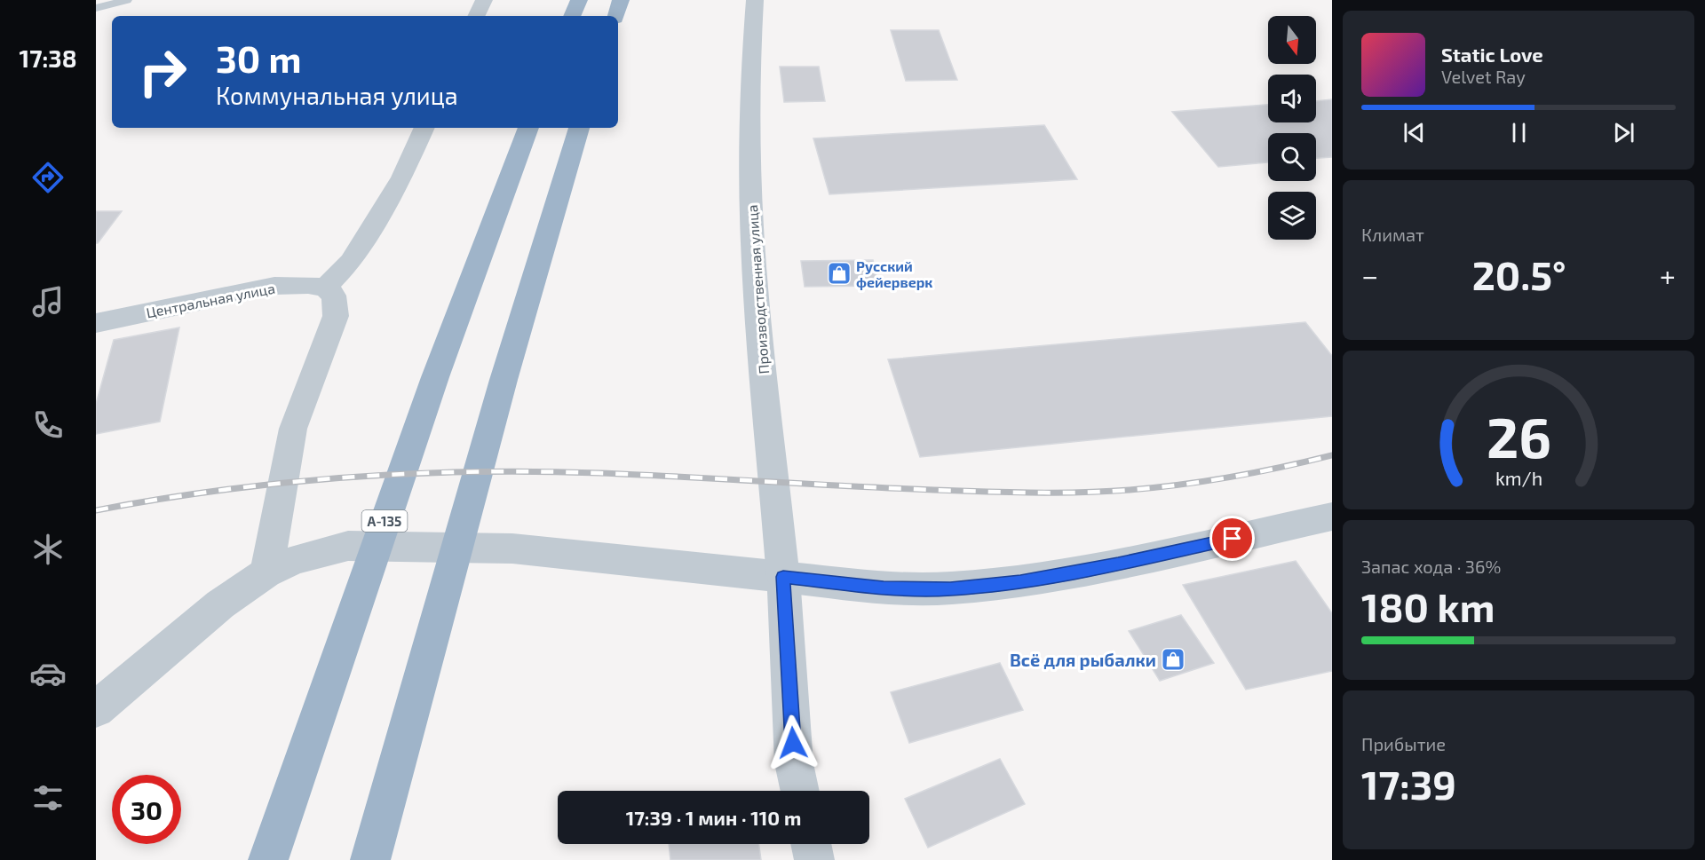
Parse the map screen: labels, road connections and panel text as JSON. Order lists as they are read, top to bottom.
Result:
{
  "streets": {
    "highway": ["А-135"],
    "street": ["Производственная улица", "Центральная улица"]
  },
  "places": {
    "shop": ["Русский фейерверк", "Всё для рыбалки"]
  },
  "north": "bottom",
  "page": {
    "tabs": "17:38",
    "turn": ["30 m", "Коммунальная улица"],
    "song": ["Static Love", "Velvet Ray"],
    "tile": [
      "Климат",
      ["Запас хода · 36%", "180 km"],
      ["Прибытие", "17:39"]
    ],
    "heat": ["−", "20.5°", "+"],
    "limit": "30",
    "trip": "17:39 · 1 мин · 110 m",
    "gauge": ["26", "km/h"]
  }
}
